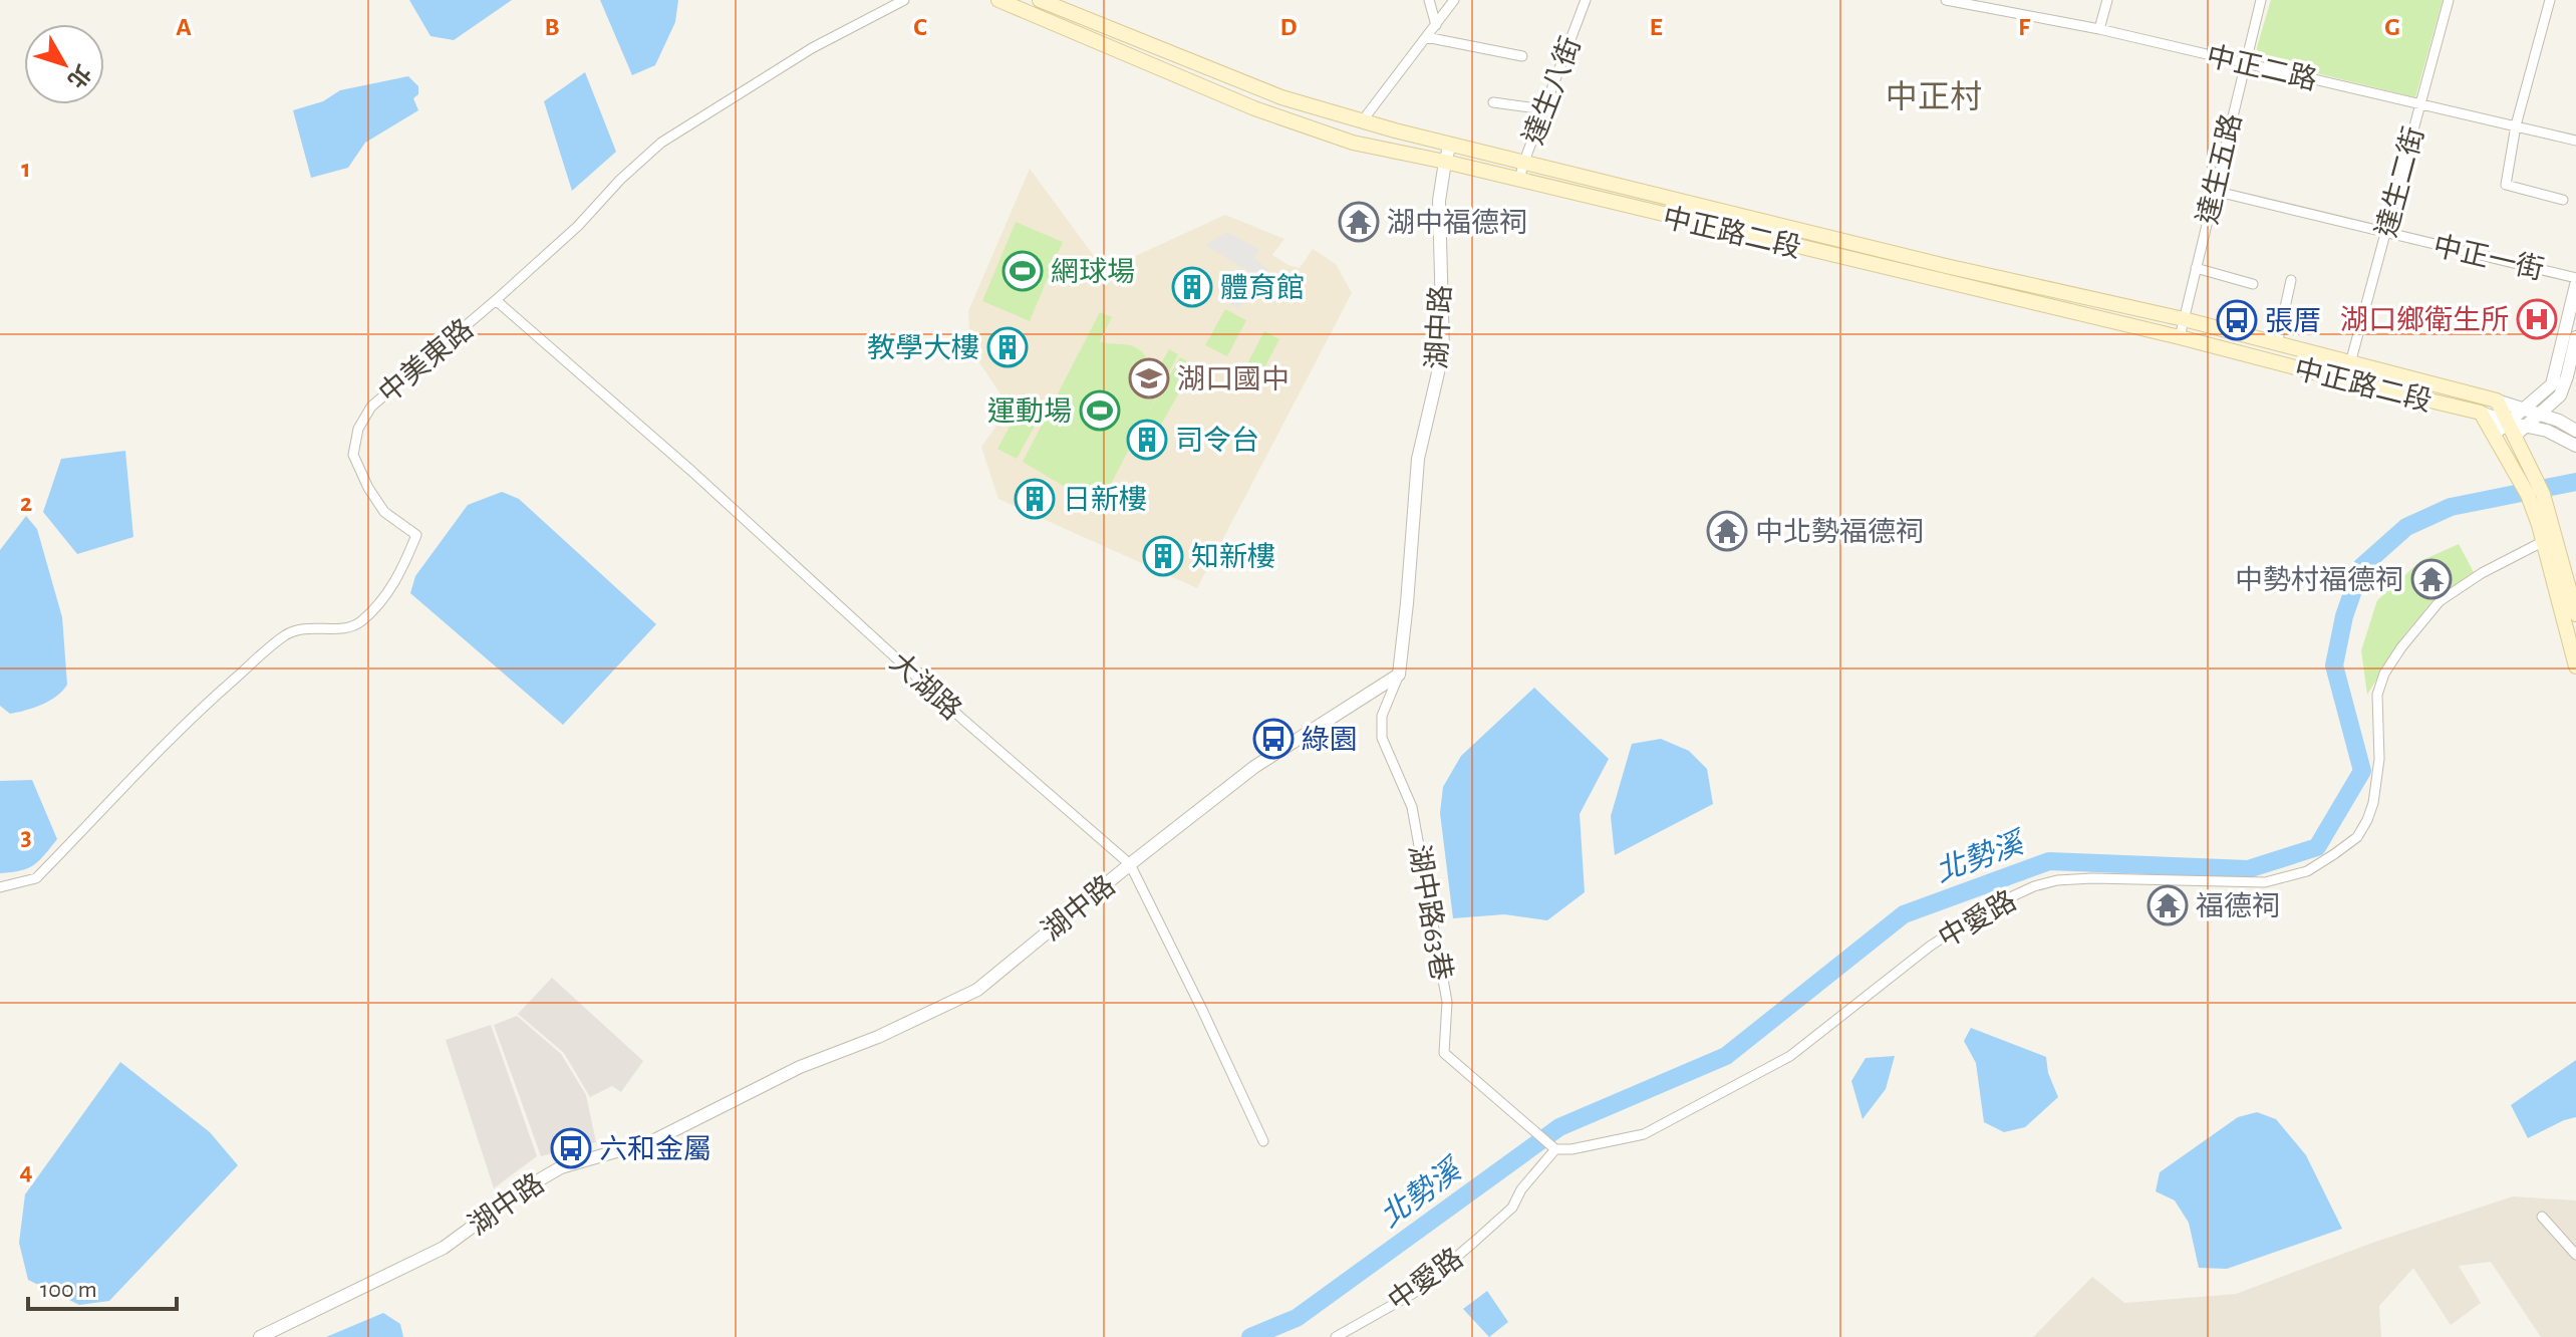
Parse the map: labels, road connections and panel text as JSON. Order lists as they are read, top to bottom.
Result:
{
  "streets": {
    "main road": ["中正路二段"],
    "street": [
      "中正二路",
      "達生八街",
      "達生五路",
      "達生二街",
      "中正一街",
      "湖中路",
      "中美東路",
      "大湖路",
      "湖中路63巷",
      "中愛路"
    ]
  },
  "crossings": [
    ["中正二路", "達生五路"],
    ["中正二路", "達生二街"],
    ["達生八街", "中正路二段"],
    ["達生五路", "中正路二段"],
    ["達生五路", "中正一街"],
    ["達生二街", "中正路二段"],
    ["達生二街", "中正一街"],
    ["中正路二段", "湖中路"],
    ["湖中路", "大湖路"],
    ["湖中路", "湖中路63巷"],
    ["中美東路", "大湖路"],
    ["湖中路63巷", "中愛路"]
  ],
  "districts": ["中正村"],
  "water": ["北勢溪"],
  "places": {
    "temple": [
      "湖中福德祠",
      "中北勢福德祠",
      "中勢村福德祠",
      "福德祠"
    ],
    "sports": ["網球場", "運動場"],
    "building": [
      "體育館",
      "教學大樓",
      "司令台",
      "日新樓",
      "知新樓"
    ],
    "hospital": ["湖口鄉衛生所"],
    "bus stop": ["張厝", "綠園", "六和金屬"],
    "school or university": ["湖口國中"]
  },
  "scale_bar": "100 m",
  "north": "bottom right",
  "grid": {
    "columns": [
      "A",
      "B",
      "C",
      "D",
      "E",
      "F",
      "G"
    ],
    "rows": [
      "1",
      "2",
      "3",
      "4"
    ]
  }
}
